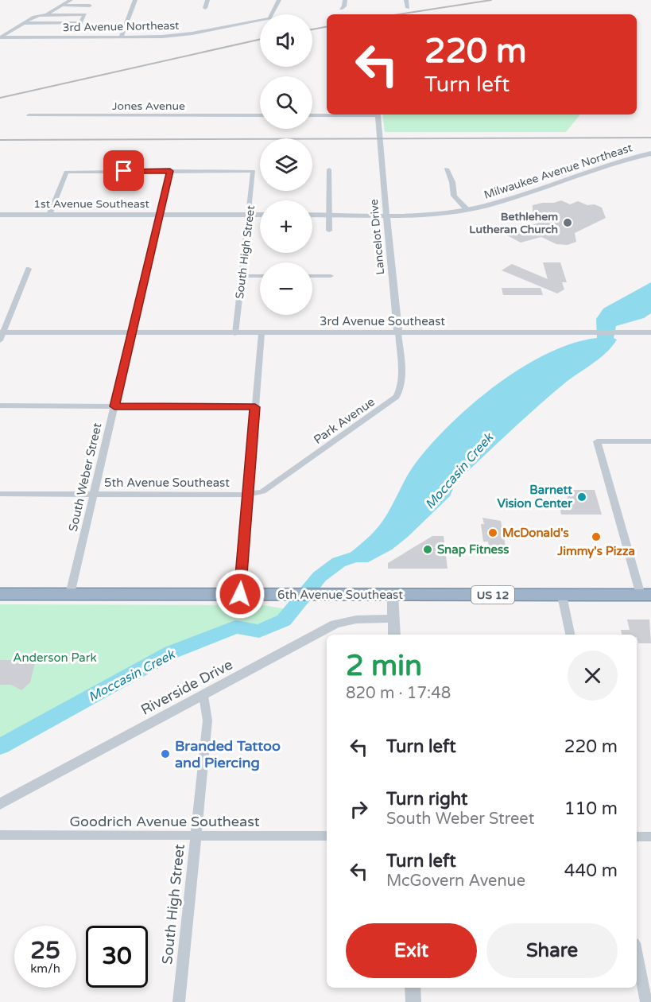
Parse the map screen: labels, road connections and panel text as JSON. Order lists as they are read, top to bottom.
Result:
{
  "streets": {
    "highway": ["6th Avenue Southeast", "US 12"],
    "street": [
      "3rd Avenue Northeast",
      "Jones Avenue",
      "Milwaukee Avenue Northeast",
      "1st Avenue Southeast",
      "Lancelot Drive",
      "South High Street",
      "3rd Avenue Southeast",
      "Park Avenue",
      "South Weber Street",
      "5th Avenue Southeast",
      "Riverside Drive",
      "Goodrich Avenue Southeast"
    ]
  },
  "crossings": [
    ["Milwaukee Avenue Northeast", "Lancelot Drive"],
    ["1st Avenue Southeast", "South High Street"],
    ["1st Avenue Southeast", "South Weber Street"],
    ["Lancelot Drive", "3rd Avenue Southeast"],
    ["Lancelot Drive", "Park Avenue"],
    ["South High Street", "3rd Avenue Southeast"],
    ["South High Street", "South Weber Street"],
    ["South High Street", "Riverside Drive"],
    ["South High Street", "Goodrich Avenue Southeast"],
    ["3rd Avenue Southeast", "Park Avenue"],
    ["3rd Avenue Southeast", "South Weber Street"],
    ["Park Avenue", "5th Avenue Southeast"],
    ["South Weber Street", "5th Avenue Southeast"],
    ["South Weber Street", "6th Avenue Southeast"]
  ],
  "water": ["Moccasin Creek"],
  "parks": ["Anderson Park"],
  "places": [
    "Bethlehem Lutheran Church",
    "Barnett Vision Center",
    "McDonald's",
    "Jimmy's Pizza",
    "Snap Fitness",
    "Branded Tattoo and Piercing"
  ],
  "page": {
    "map_buttons": ["+", "−"],
    "turn": ["220 m", "Turn left"],
    "heading": ["2 min", "820 m · 17:48"],
    "list": [
      {
        "name": "Turn left",
        "value": "220 m"
      },
      {
        "name": "Turn right",
        "note": "South Weber Street",
        "value": "110 m"
      },
      {
        "name": "Turn left",
        "note": "McGovern Avenue",
        "value": "440 m"
      }
    ],
    "buttons": ["Exit", "Share"],
    "speed": "25 km/h",
    "limit": "30"
  }
}
